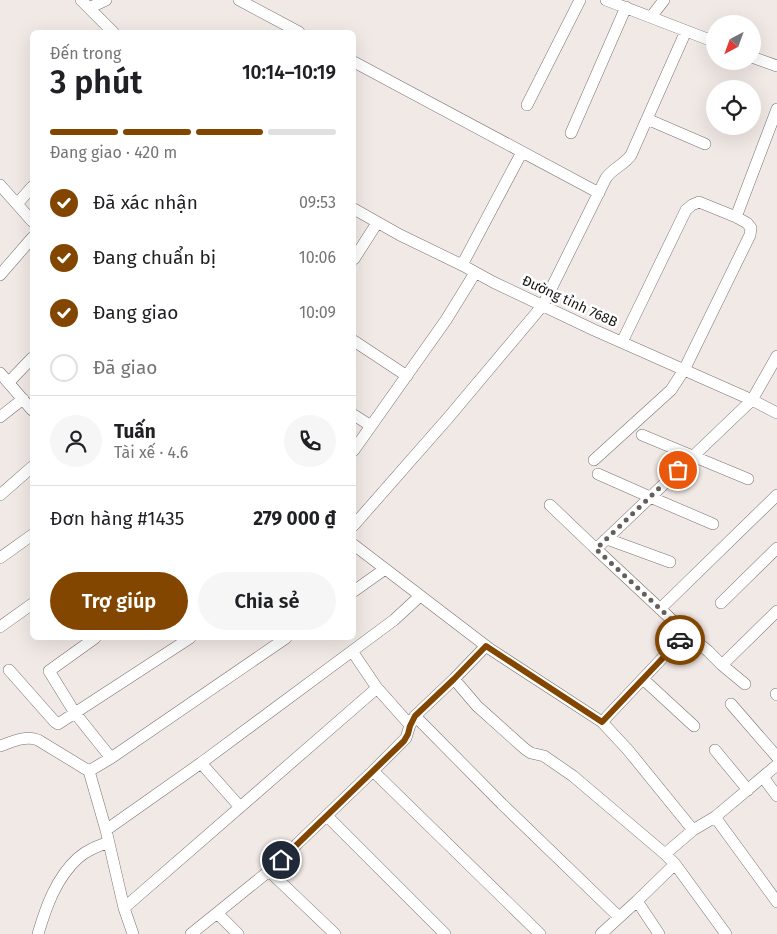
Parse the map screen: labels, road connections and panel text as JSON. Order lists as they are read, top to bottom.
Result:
{
  "streets": {
    "street": ["Đường tỉnh 768B"]
  },
  "north": "bottom left",
  "page": {
    "heading": ["3 phút", "Đến trong", "10:14–10:19"],
    "panel": [
      "Tuấn",
      "Tài xế · 4.6",
      "Đơn hàng #1435",
      "279 000 ₫"
    ],
    "bar": "Đang giao · 420 m",
    "list": [
      ["Đã xác nhận", "09:53"],
      ["Đang chuẩn bị", "10:06"],
      ["Đang giao", "10:09"],
      "Đã giao"
    ],
    "buttons": ["Trợ giúp", "Chia sẻ"]
  }
}
